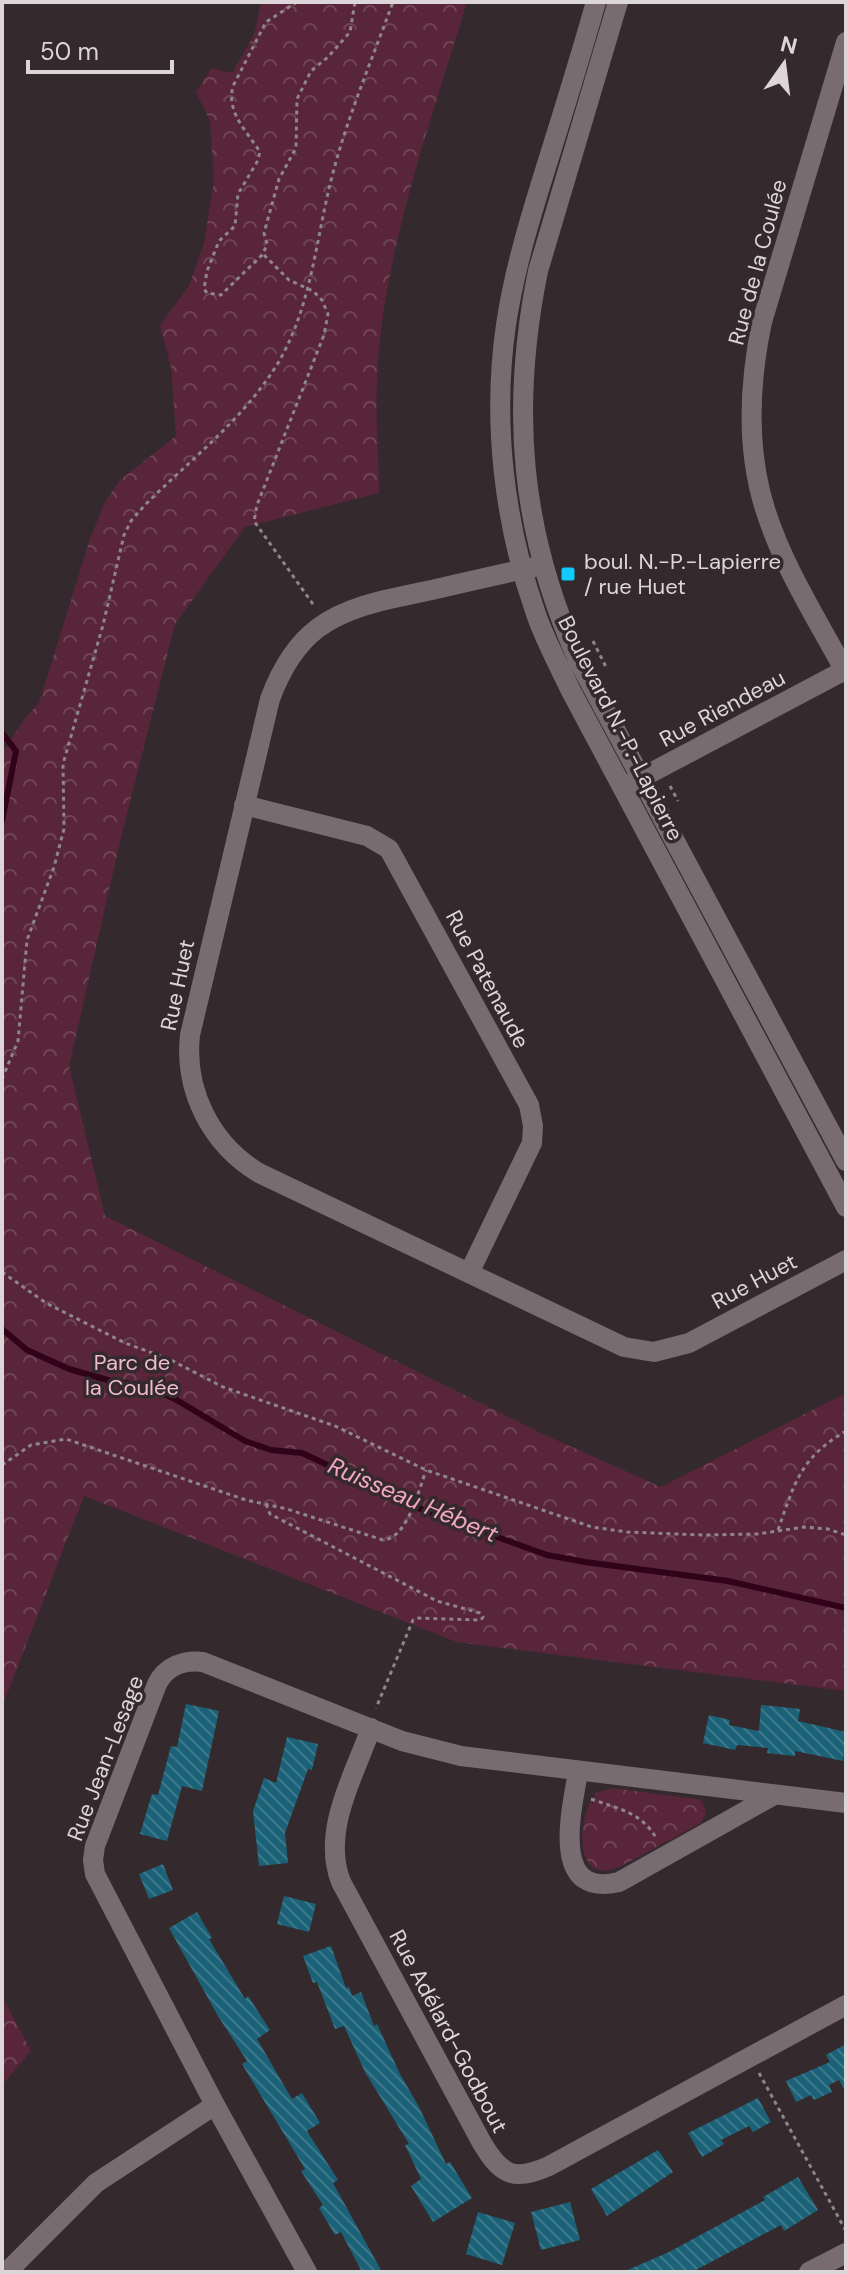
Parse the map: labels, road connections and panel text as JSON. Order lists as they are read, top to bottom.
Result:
{
  "streets": {
    "street": [
      "Rue de la Coulée",
      "Rue Riendeau",
      "Boulevard N.-P.-Lapierre",
      "Rue Patenaude",
      "Rue Huet",
      "Rue Jean-Lesage",
      "Rue Adélard-Godbout"
    ]
  },
  "crossings": [
    ["Rue de la Coulée", "Rue Riendeau"],
    ["Rue Riendeau", "Boulevard N.-P.-Lapierre"],
    ["Boulevard N.-P.-Lapierre", "Rue Huet"],
    ["Rue Patenaude", "Rue Huet"],
    ["Rue Jean-Lesage", "Rue Adélard-Godbout"]
  ],
  "water": ["Ruisseau Hébert"],
  "parks": ["Parc de la Coulée"],
  "places": {
    "transit": ["boul. N.-P.-Lapierre / rue Huet"]
  },
  "scale_bar": "50 m",
  "north": "top"
}
